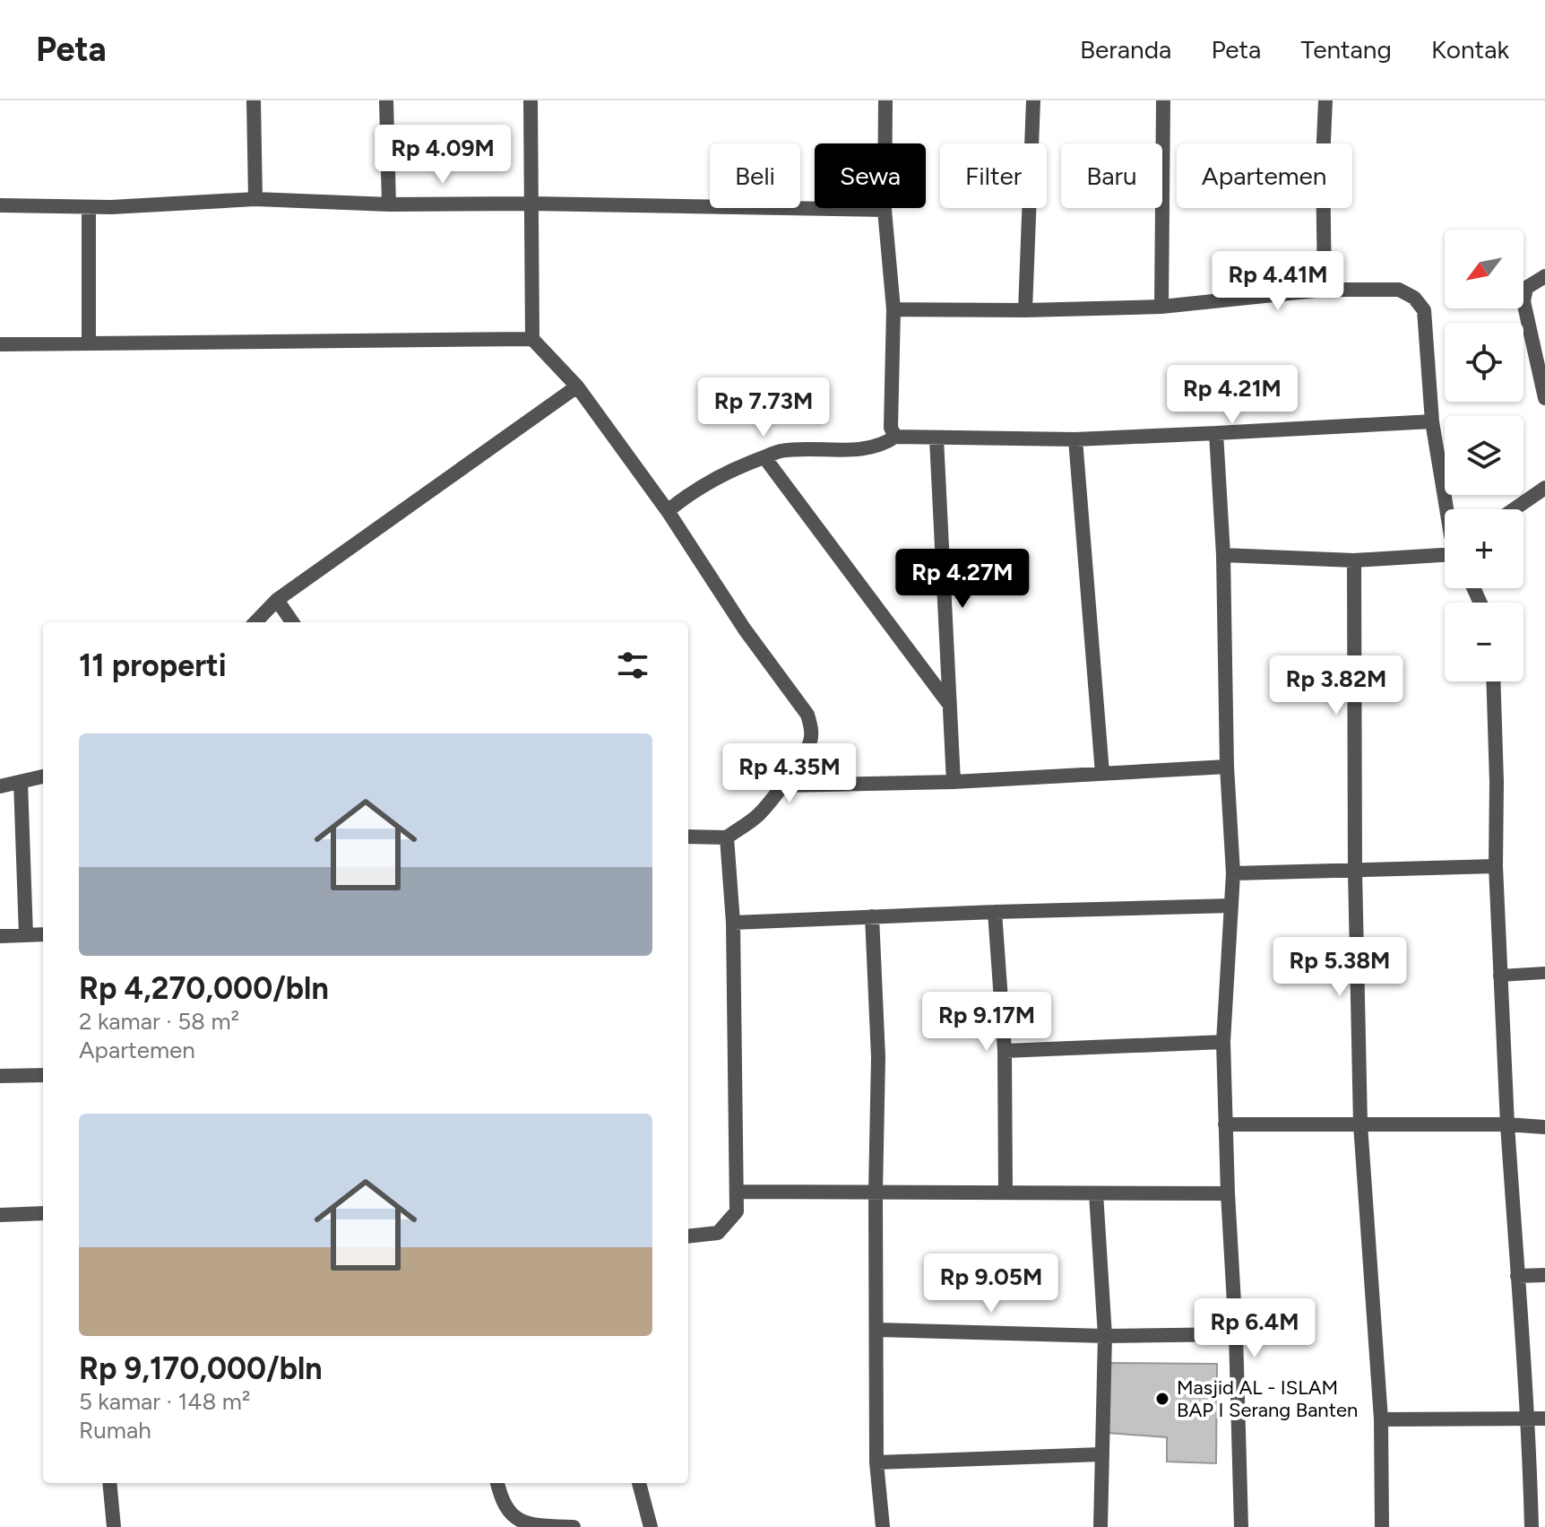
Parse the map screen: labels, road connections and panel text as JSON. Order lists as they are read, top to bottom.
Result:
{
  "places": ["Masjid AL - ISLAM BAP I Serang Banten"],
  "north": "bottom left",
  "page": {
    "header": "Peta",
    "nav": [
      "Beranda",
      "Peta",
      "Tentang",
      "Kontak"
    ],
    "price": [
      "Rp 4.09M",
      "Rp 4.41M",
      "Rp 4.21M",
      "Rp 7.73M",
      "Rp 4.27M",
      "Rp 3.82M",
      "Rp 4.35M",
      "Rp 5.38M",
      "Rp 9.17M",
      "Rp 9.05M",
      "Rp 6.4M"
    ],
    "chip": [
      "Beli",
      "Sewa",
      "Filter",
      "Baru",
      "Apartemen"
    ],
    "map_buttons": ["+", "−"],
    "heading": "11 properti",
    "list": [
      {
        "name": "Rp 4,270,000/bln",
        "note": "2 kamar · 58 m² · Apartemen"
      },
      {
        "name": "Rp 9,170,000/bln",
        "note": "5 kamar · 148 m² · Rumah"
      }
    ]
  }
}
